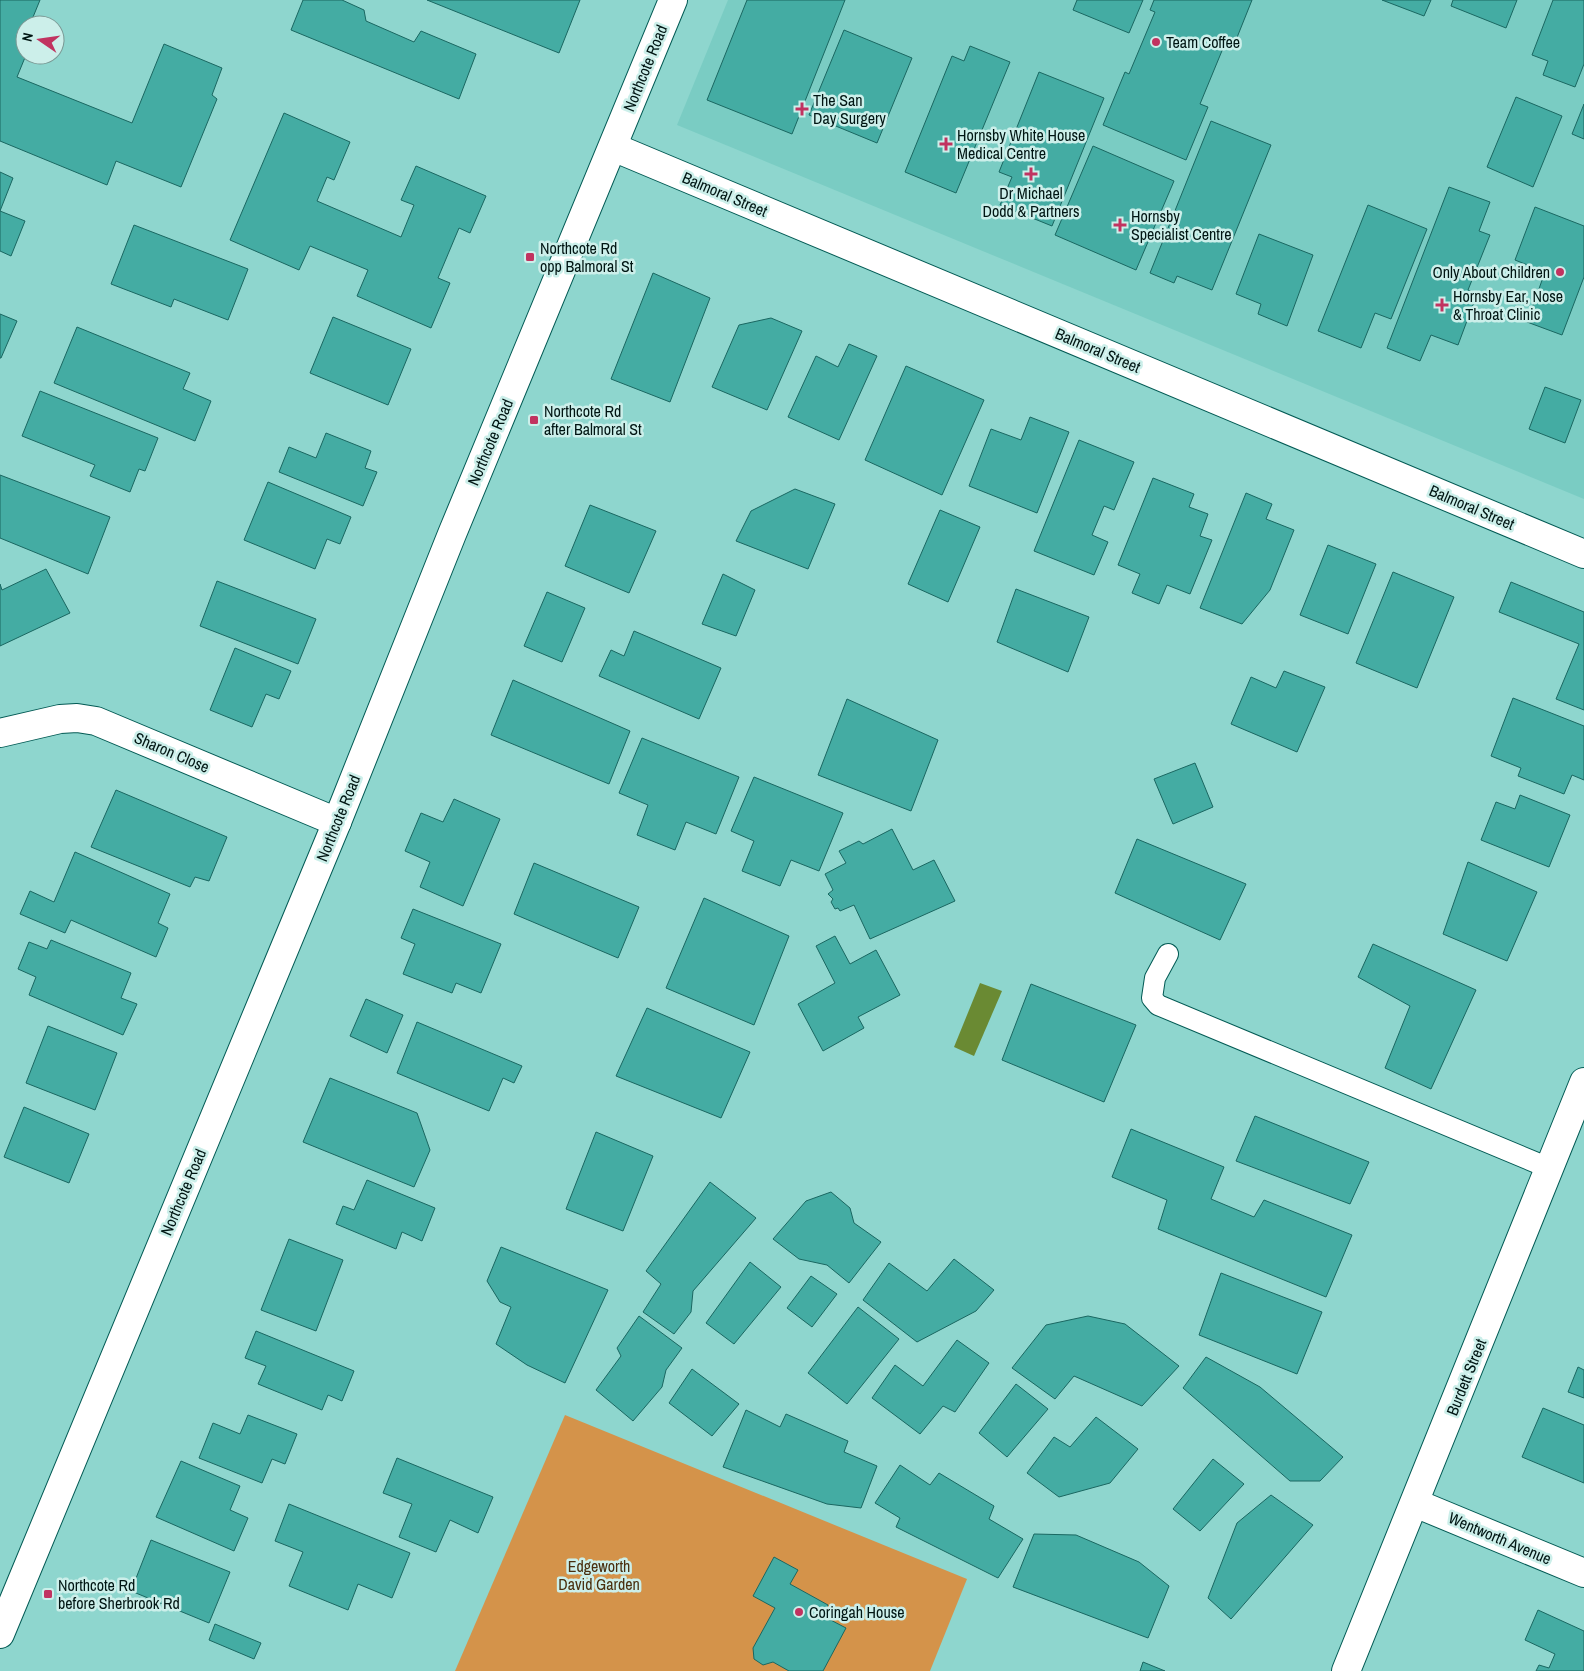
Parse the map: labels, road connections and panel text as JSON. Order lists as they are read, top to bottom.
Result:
{
  "streets": {
    "street": [
      "Northcote Road",
      "Balmoral Street",
      "Sharon Close",
      "Burdett Street",
      "Wentworth Avenue"
    ]
  },
  "crossings": [
    ["Northcote Road", "Balmoral Street"],
    ["Northcote Road", "Sharon Close"],
    ["Burdett Street", "Wentworth Avenue"]
  ],
  "parks": ["Edgeworth David Garden"],
  "places": {
    "other": ["Team Coffee", "Only About Children", "Coringah House"],
    "health": [
      "The San Day Surgery",
      "Hornsby White House Medical Centre",
      "Dr Michael Dodd & Partners",
      "Hornsby Specialist Centre",
      "Hornsby Ear, Nose & Throat Clinic"
    ],
    "transit": ["Northcote Rd opp Balmoral St", "Northcote Rd after Balmoral St", "Northcote Rd before Sherbrook Rd"]
  },
  "north": "left"
}
